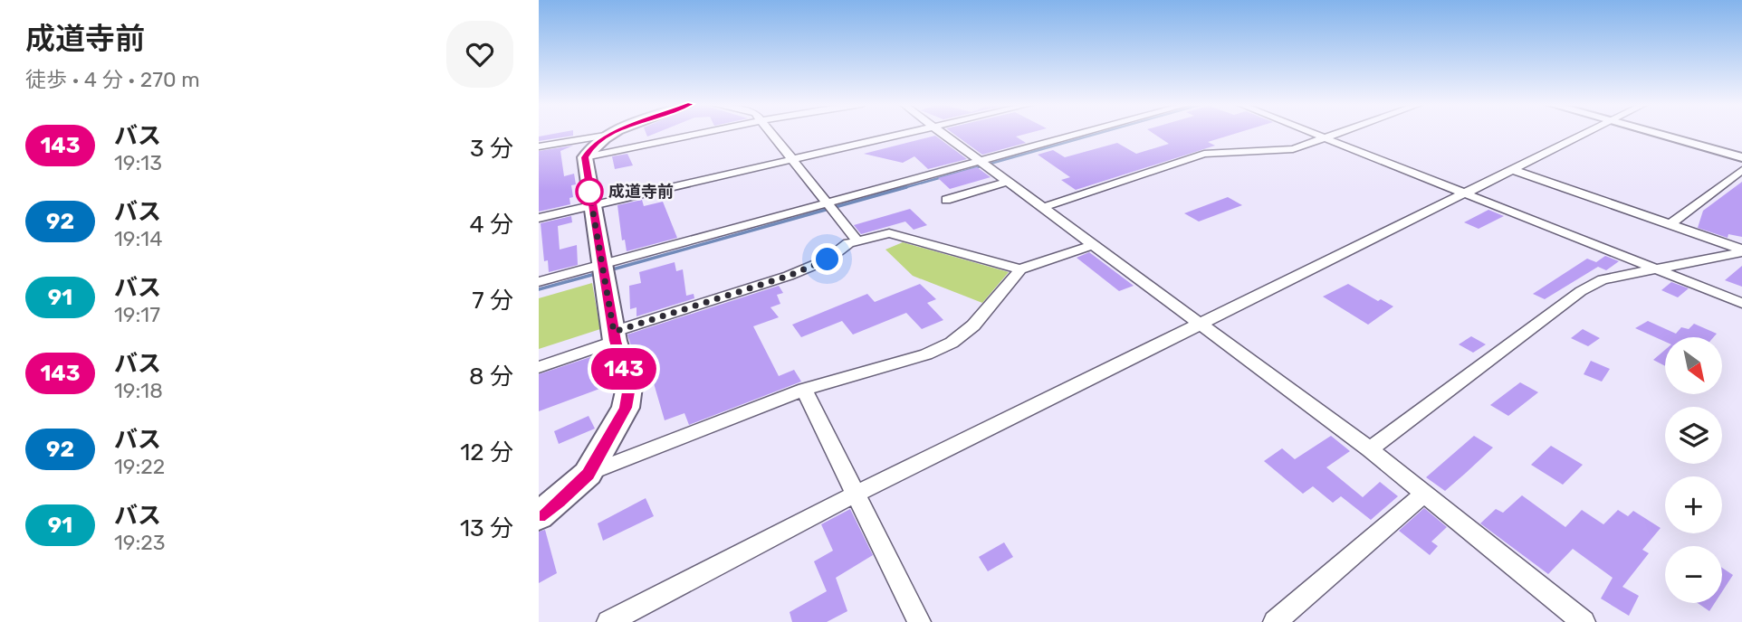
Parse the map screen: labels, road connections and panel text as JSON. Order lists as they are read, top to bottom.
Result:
{
  "places": ["成道寺前"],
  "lines": ["bus line 143"],
  "north": "bottom right",
  "page": {
    "heading": ["成道寺前", "徒歩 · 4 分 · 270 m"],
    "on_map": "143",
    "list": [
      {
        "mark": "143",
        "name": "バス",
        "note": "19:13",
        "value": "3 分"
      },
      {
        "mark": "92",
        "name": "バス",
        "note": "19:14",
        "value": "4 分"
      },
      {
        "mark": "91",
        "name": "バス",
        "note": "19:17",
        "value": "7 分"
      },
      {
        "mark": "143",
        "name": "バス",
        "note": "19:18",
        "value": "8 分"
      },
      {
        "mark": "92",
        "name": "バス",
        "note": "19:22",
        "value": "12 分"
      },
      {
        "mark": "91",
        "name": "バス",
        "note": "19:23",
        "value": "13 分"
      }
    ],
    "map_buttons": ["+", "−"]
  }
}
